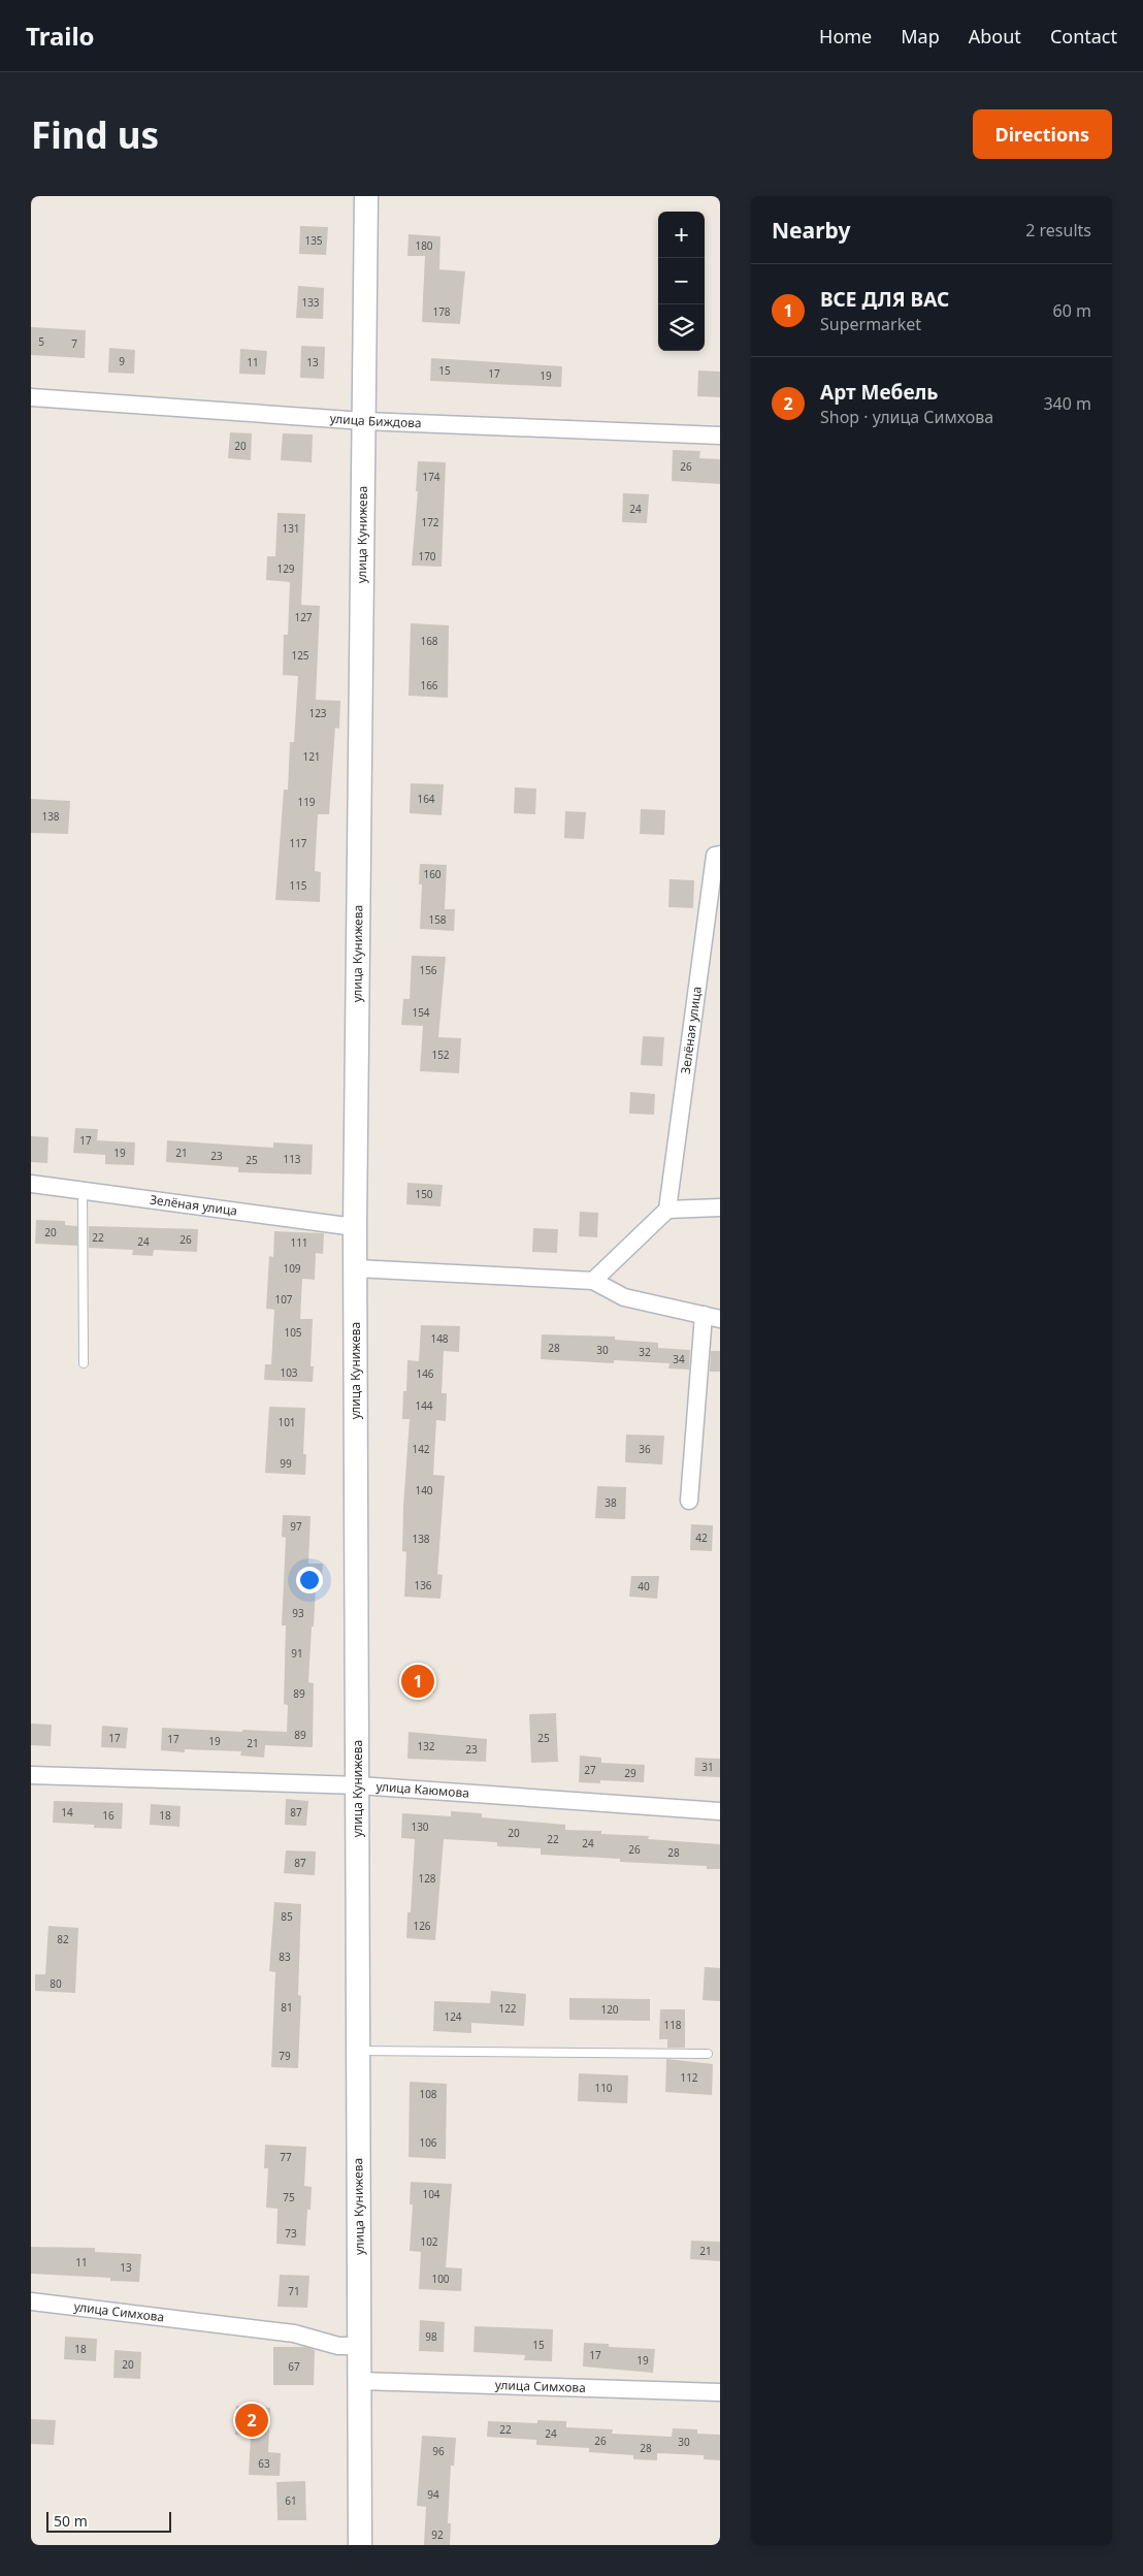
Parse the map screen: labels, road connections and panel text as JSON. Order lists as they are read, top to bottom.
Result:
{
  "streets": {
    "street": [
      "улица Биждова",
      "улица Кунижева",
      "Зелёная улица",
      "улица Каюмова",
      "улица Симхова"
    ]
  },
  "crossings": [
    ["улица Биждова", "улица Кунижева"],
    ["улица Кунижева", "Зелёная улица"],
    ["улица Кунижева", "улица Каюмова"],
    ["улица Кунижева", "улица Симхова"]
  ],
  "house_numbers": [
    "135",
    "180",
    "133",
    "178",
    "5",
    "7",
    "9",
    "11",
    "13",
    "15",
    "17",
    "19",
    "20",
    "26",
    "174",
    "24",
    "172",
    "131",
    "170",
    "129",
    "127",
    "168",
    "125",
    "166",
    "123",
    "121",
    "164",
    "119",
    "138",
    "117",
    "160",
    "115",
    "158",
    "156",
    "154",
    "152",
    "17",
    "19",
    "21",
    "23",
    "113",
    "25",
    "150",
    "20",
    "22",
    "26",
    "24",
    "111",
    "109",
    "107",
    "105",
    "148",
    "28",
    "30",
    "32",
    "34",
    "103",
    "146",
    "144",
    "101",
    "142",
    "36",
    "99",
    "140",
    "38",
    "97",
    "42",
    "138",
    "136",
    "40",
    "93",
    "91",
    "89",
    "89",
    "17",
    "25",
    "17",
    "19",
    "21",
    "132",
    "23",
    "31",
    "27",
    "29",
    "14",
    "87",
    "16",
    "18",
    "130",
    "20",
    "22",
    "24",
    "26",
    "28",
    "87",
    "128",
    "85",
    "126",
    "82",
    "83",
    "80",
    "81",
    "122",
    "120",
    "124",
    "118",
    "79",
    "112",
    "110",
    "108",
    "106",
    "77",
    "104",
    "75",
    "73",
    "102",
    "21",
    "11",
    "13",
    "100",
    "71",
    "98",
    "15",
    "18",
    "17",
    "19",
    "20",
    "67",
    "22",
    "24",
    "26",
    "30",
    "28",
    "96",
    "63",
    "94",
    "61",
    "92"
  ],
  "scale_bar": "50 m",
  "page": {
    "header": "Trailo",
    "nav": [
      "Home",
      "Map",
      "About",
      "Contact"
    ],
    "buttons": "Directions",
    "title": "Find us",
    "heading": ["Nearby", "2 results"],
    "map_buttons": ["+", "−"],
    "list": [
      {
        "mark": "1",
        "name": "ВСЕ ДЛЯ ВАС",
        "note": "Supermarket",
        "value": "60 m"
      },
      {
        "mark": "2",
        "name": "Арт Мебель",
        "note": "Shop · улица Симхова",
        "value": "340 m"
      }
    ],
    "pins": ["1", "2"],
    "scale": "50 m"
  }
}
